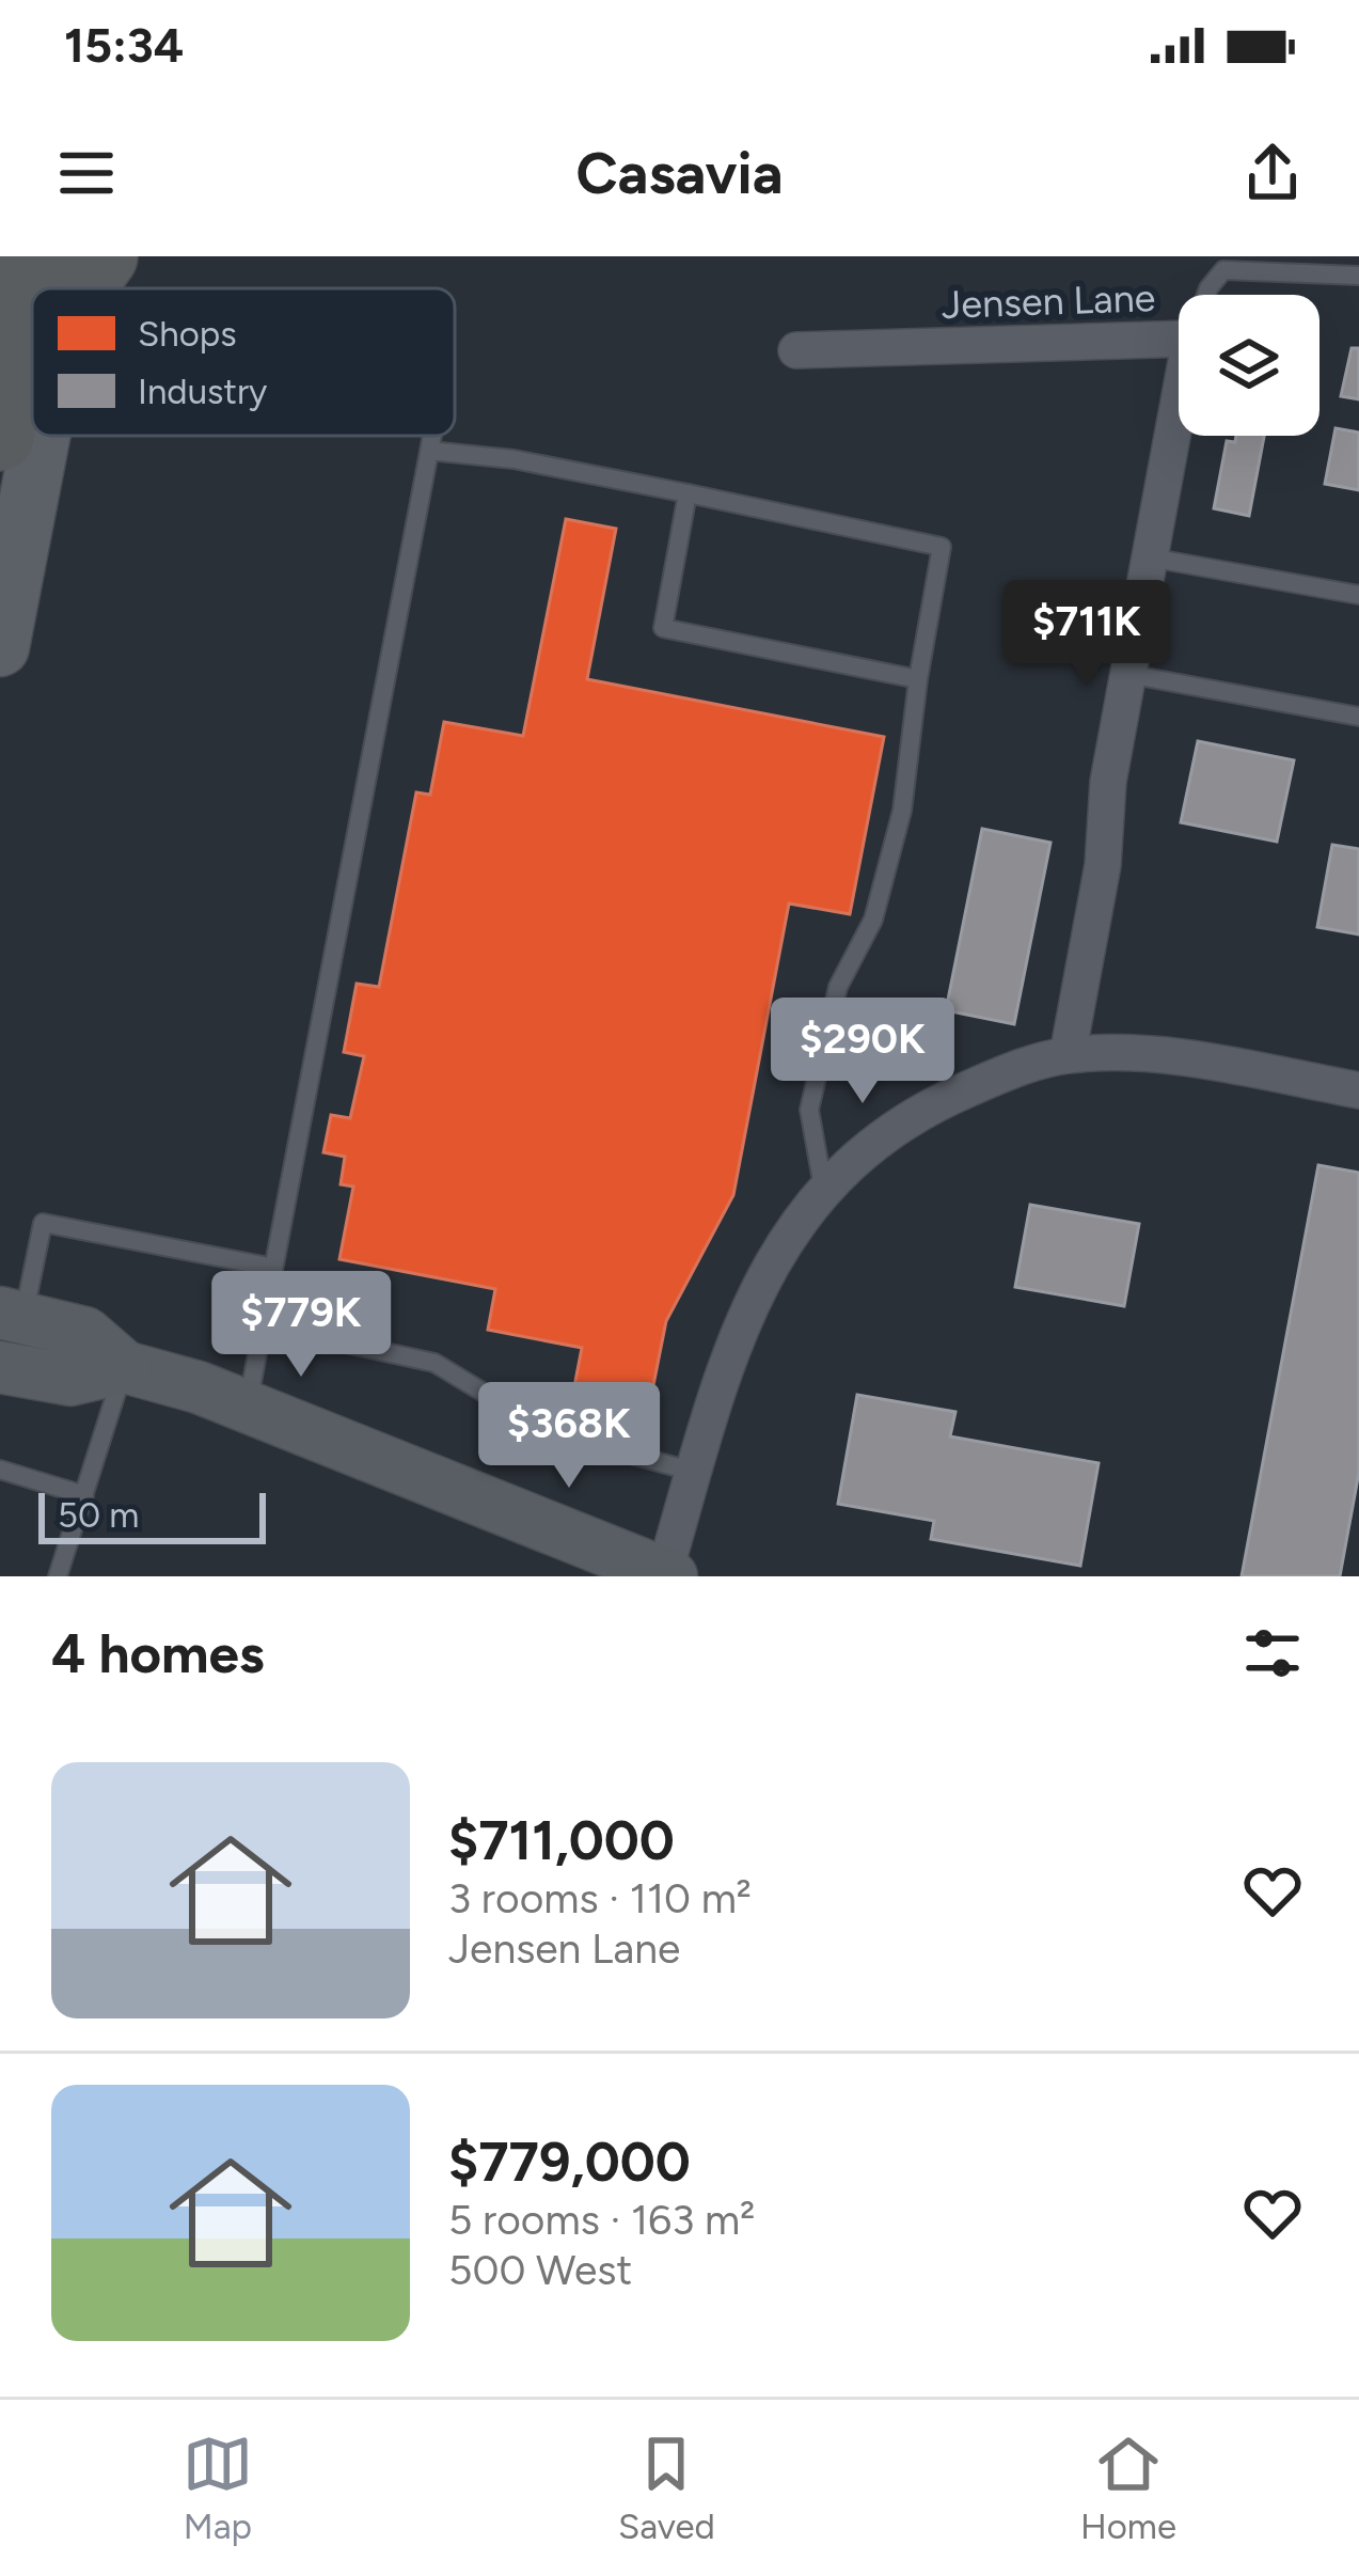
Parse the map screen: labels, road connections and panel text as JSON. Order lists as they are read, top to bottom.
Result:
{
  "streets": {
    "street": ["Jensen Lane"]
  },
  "legend": ["Shops", "Industry"],
  "scale_bar": "50 m",
  "page": {
    "status": "15:34",
    "header": "Casavia",
    "price": [
      "$711K",
      "$290K",
      "$779K",
      "$368K"
    ],
    "scale": "50 m",
    "heading": "4 homes",
    "list": [
      {
        "name": "$711,000",
        "note": "3 rooms · 110 m² · Jensen Lane"
      },
      {
        "name": "$779,000",
        "note": "5 rooms · 163 m² · 500 West"
      }
    ],
    "tabs": ["Map", "Saved", "Home"]
  }
}
